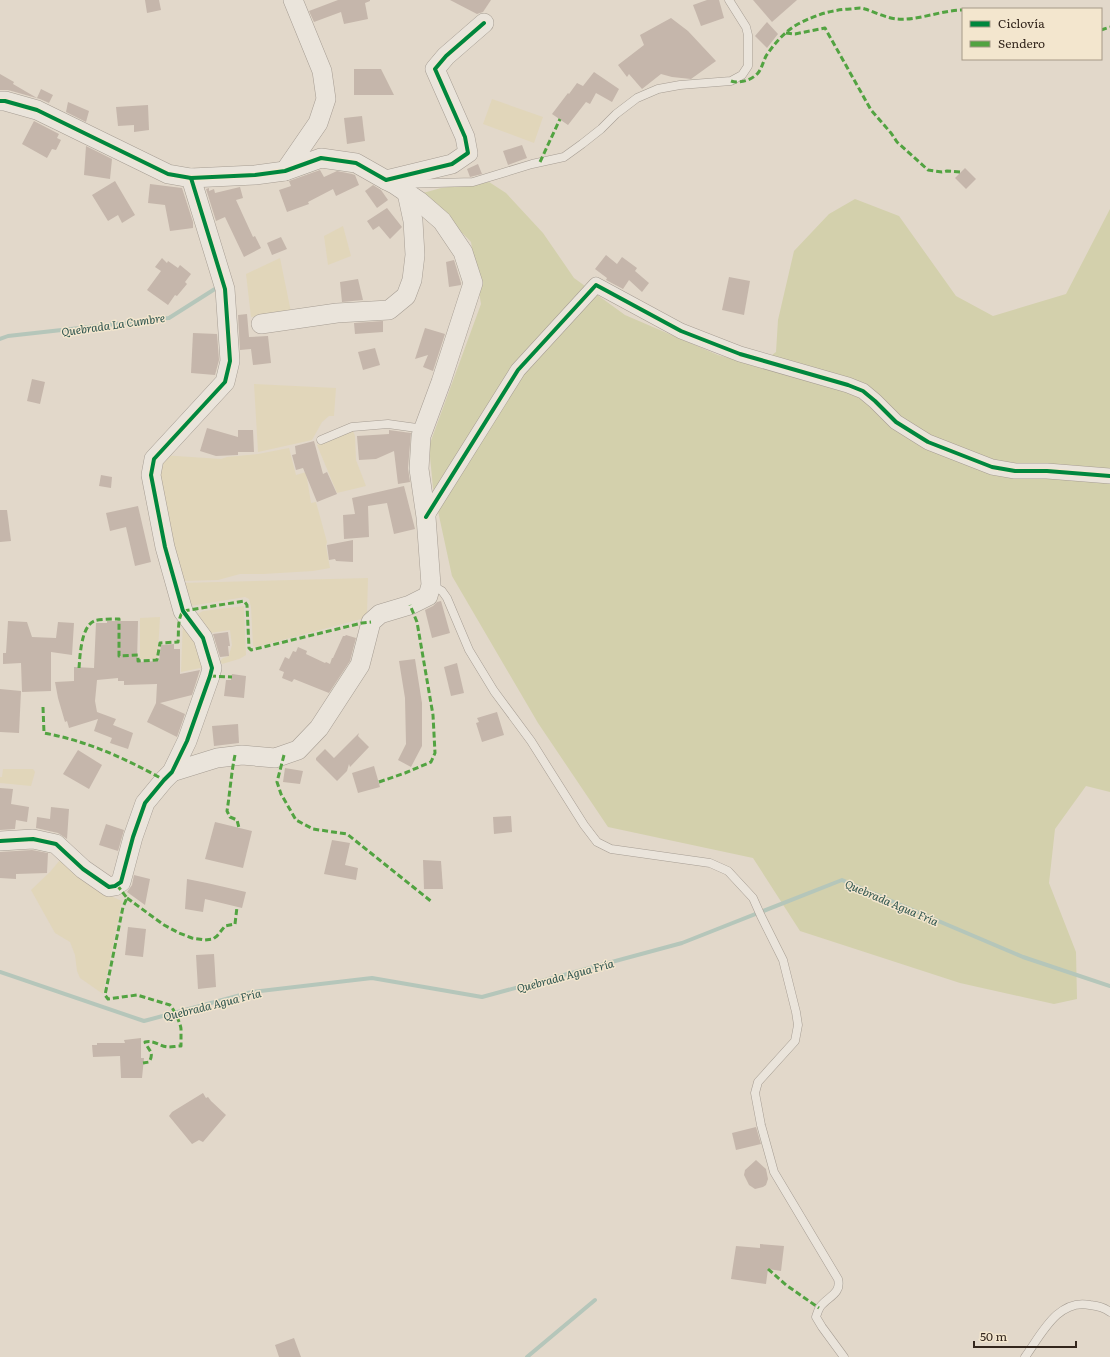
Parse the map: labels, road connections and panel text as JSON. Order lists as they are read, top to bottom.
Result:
{
  "water": ["Quebrada La Cumbre", "Quebrada Agua Fría"],
  "legend": ["Ciclovía", "Sendero"],
  "scale_bar": "50 m"
}
